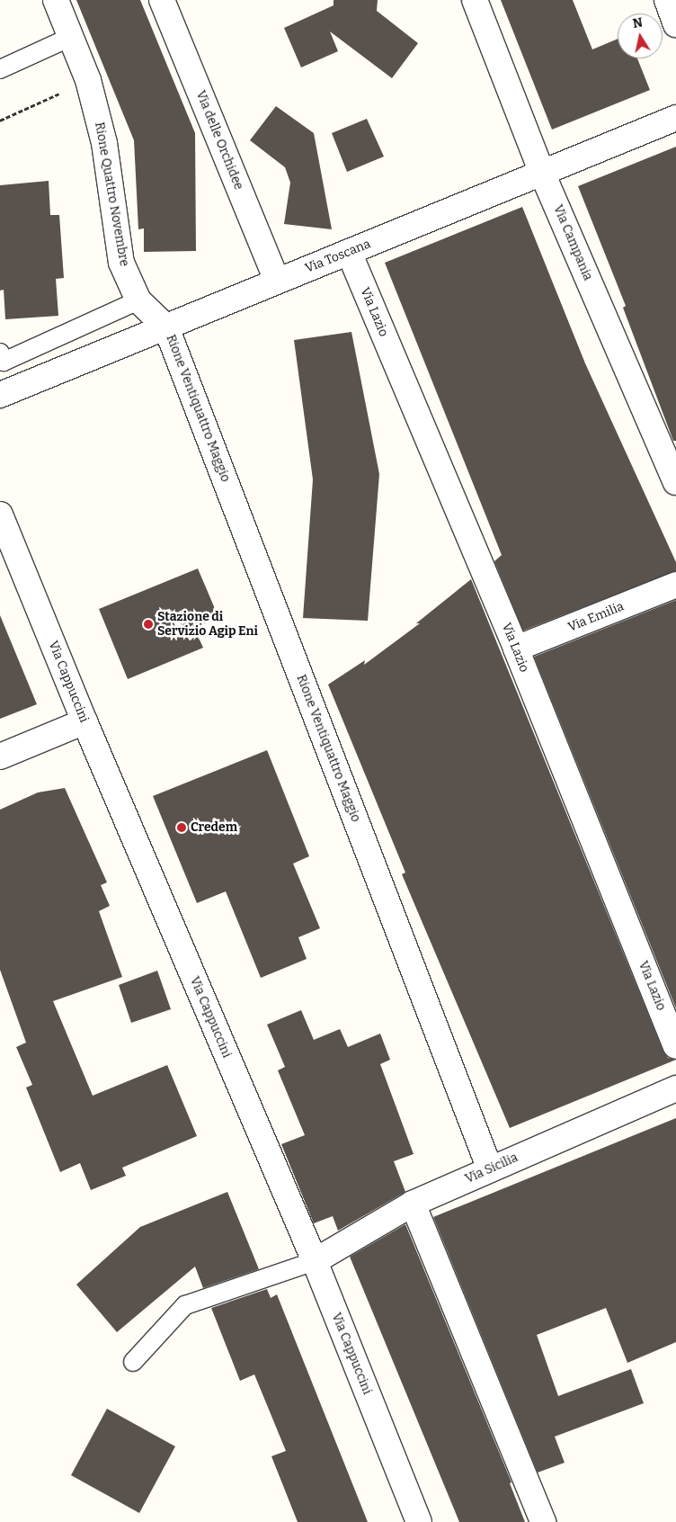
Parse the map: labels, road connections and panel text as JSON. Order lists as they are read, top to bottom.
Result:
{
  "streets": {
    "street": [
      "Via delle Orchidee",
      "Rione Quattro Novembre",
      "Via Campania",
      "Via Toscana",
      "Via Lazio",
      "Rione Ventiquattro Maggio",
      "Via Emilia",
      "Via Cappuccini",
      "Via Sicilia"
    ]
  },
  "crossings": [
    ["Via delle Orchidee", "Via Toscana"],
    ["Rione Quattro Novembre", "Via Toscana"],
    ["Rione Quattro Novembre", "Rione Ventiquattro Maggio"],
    ["Via Campania", "Via Toscana"],
    ["Via Toscana", "Via Lazio"],
    ["Via Toscana", "Rione Ventiquattro Maggio"],
    ["Via Lazio", "Via Emilia"],
    ["Rione Ventiquattro Maggio", "Via Sicilia"],
    ["Via Cappuccini", "Via Sicilia"]
  ],
  "places": ["Stazione di Servizio Agip Eni", "Credem"],
  "north": "top"
}
